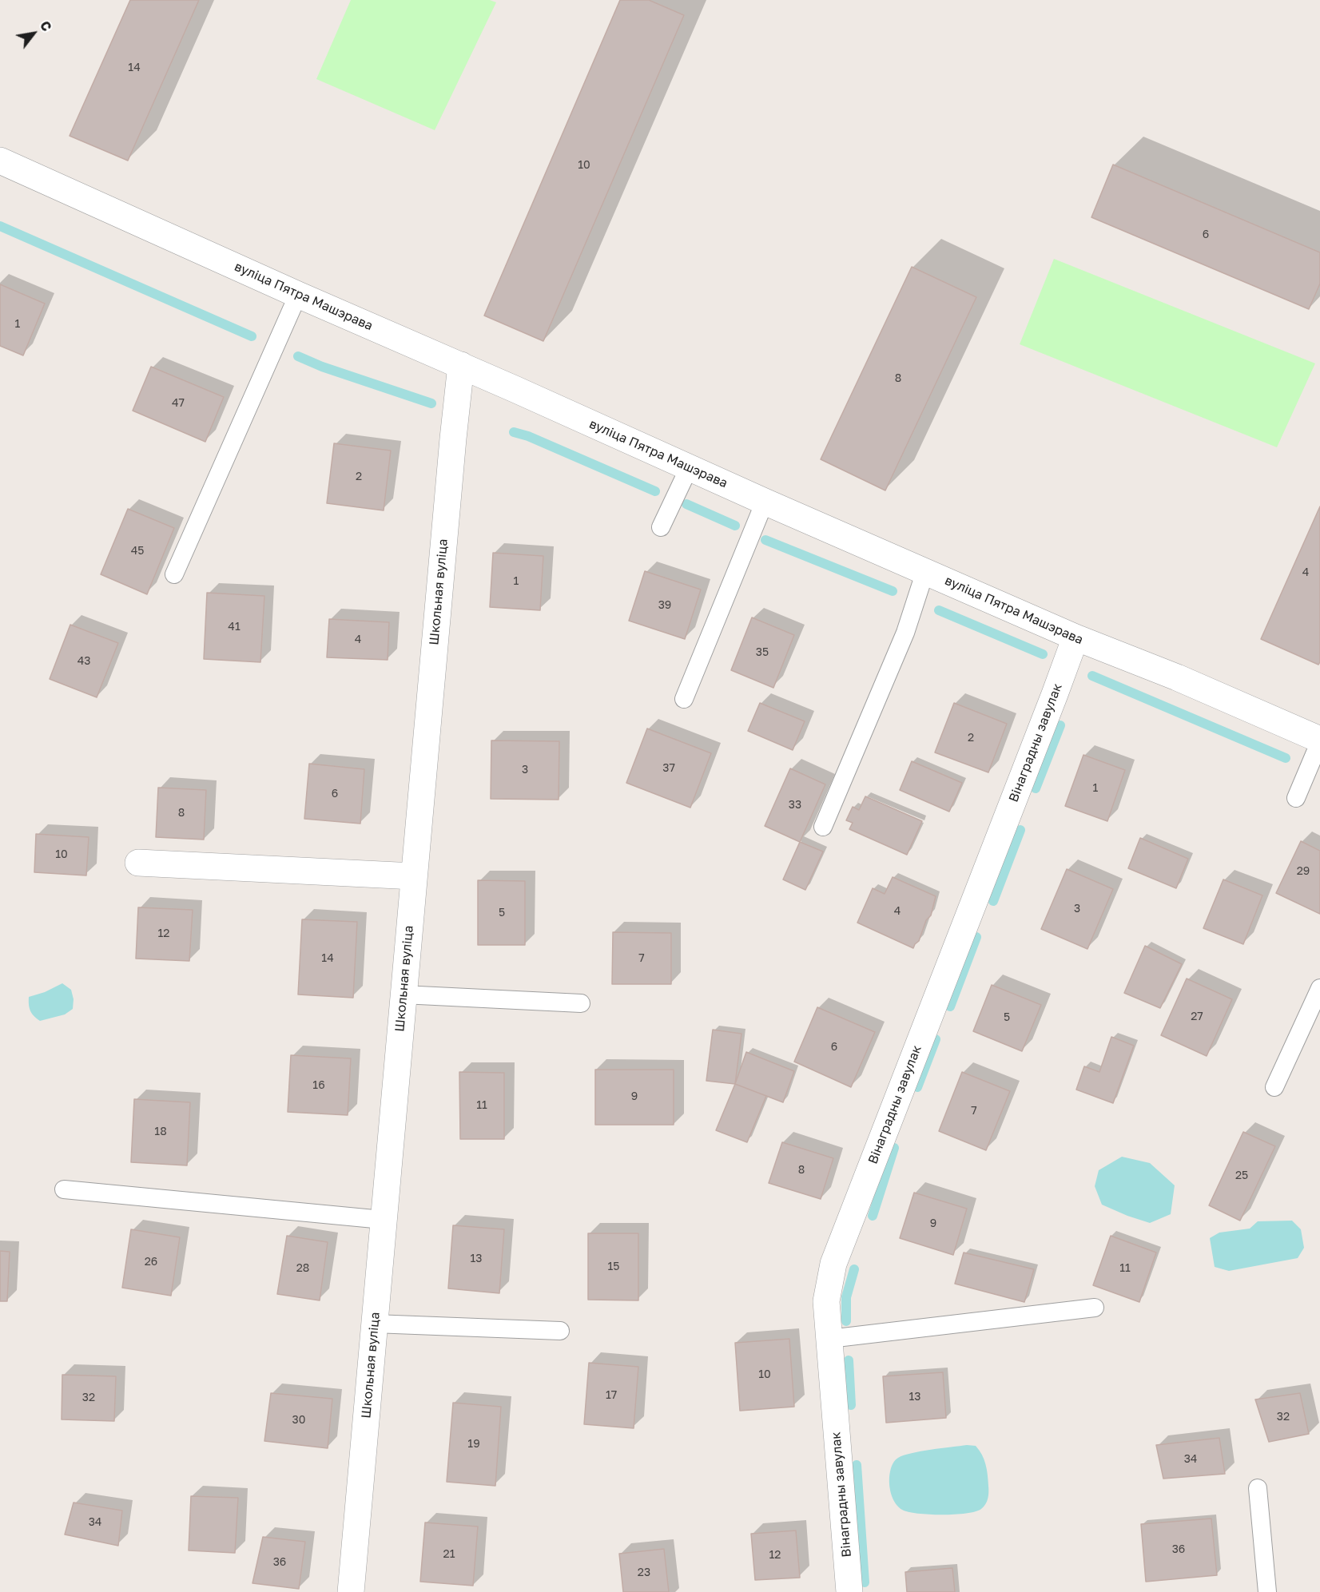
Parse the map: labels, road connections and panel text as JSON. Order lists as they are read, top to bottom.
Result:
{
  "streets": {
    "street": ["вуліца Пятра Машэрава", "Школьная вуліца", "Вінаградны завулак"]
  },
  "crossings": [
    ["вуліца Пятра Машэрава", "Школьная вуліца"],
    ["вуліца Пятра Машэрава", "Вінаградны завулак"]
  ],
  "house_numbers": [
    "14",
    "10",
    "6",
    "1",
    "8",
    "47",
    "2",
    "45",
    "4",
    "1",
    "39",
    "41",
    "4",
    "35",
    "43",
    "2",
    "37",
    "3",
    "1",
    "6",
    "33",
    "8",
    "10",
    "29",
    "3",
    "4",
    "5",
    "12",
    "14",
    "7",
    "27",
    "5",
    "6",
    "16",
    "9",
    "11",
    "7",
    "18",
    "8",
    "25",
    "9",
    "13",
    "26",
    "15",
    "28",
    "11",
    "10",
    "17",
    "13",
    "32",
    "32",
    "30",
    "19",
    "34",
    "34",
    "36",
    "21",
    "12",
    "36",
    "23"
  ],
  "north": "top right"
}
